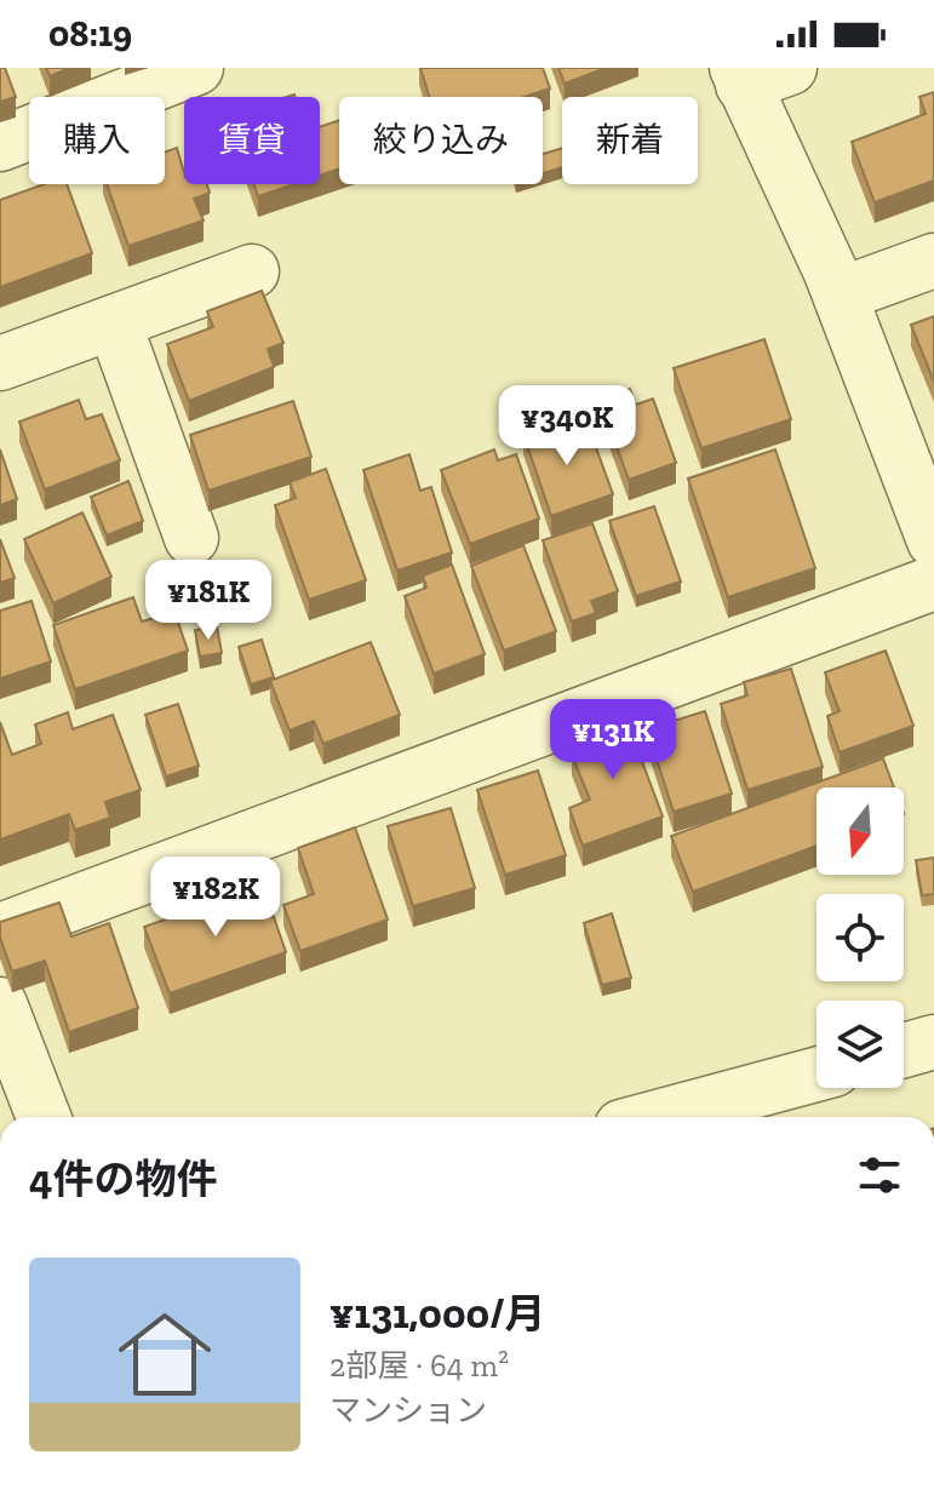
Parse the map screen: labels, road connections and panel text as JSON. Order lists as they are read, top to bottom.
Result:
{
  "north": "bottom",
  "page": {
    "status": "08:19",
    "chip": [
      "購入",
      "賃貸",
      "絞り込み",
      "新着"
    ],
    "price": [
      "¥340K",
      "¥181K",
      "¥131K",
      "¥182K"
    ],
    "heading": "4件の物件",
    "list": [
      {
        "name": "¥131,000/月",
        "note": "2部屋 · 64 m² · マンション"
      }
    ]
  }
}
